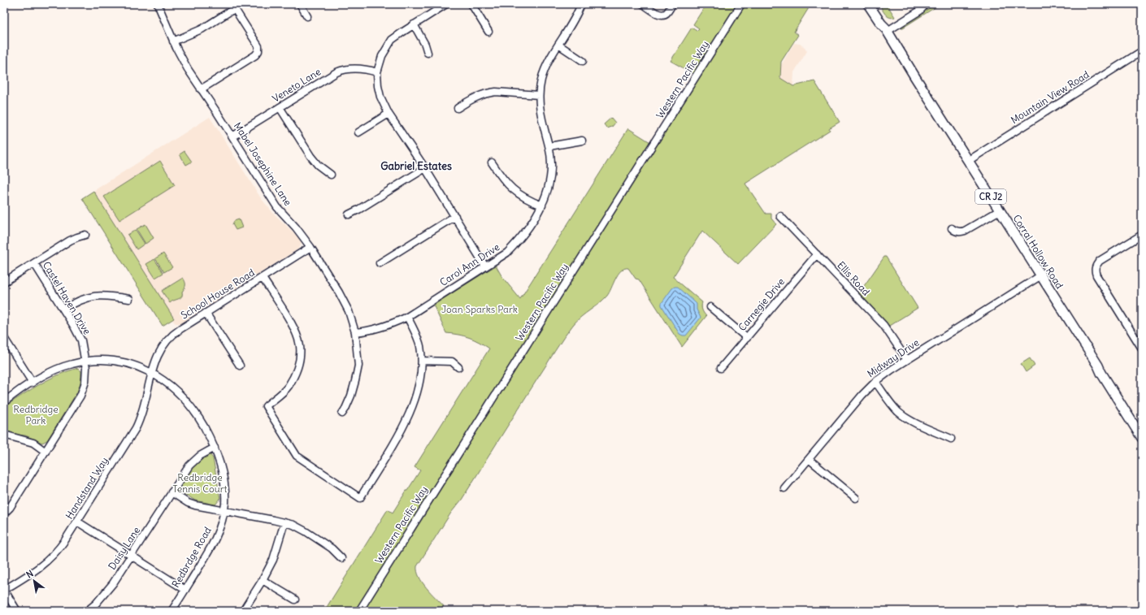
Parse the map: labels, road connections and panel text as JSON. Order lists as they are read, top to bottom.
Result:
{
  "streets": {
    "main road": ["CR J2", "Corral Hollow Road"],
    "street": [
      "Western Pacific Way",
      "Veneto Lane",
      "Mountain View Road",
      "Mabel Josephine Lane",
      "Carol Ann Drive",
      "Ellis Road",
      "School House Road",
      "Castel Haven Drive",
      "Carnegie Drive",
      "Midway Drive",
      "Handstand Way",
      "Daisy Lane",
      "Redbrdge Road"
    ]
  },
  "crossings": [
    ["Veneto Lane", "Mabel Josephine Lane"],
    ["Mountain View Road", "Corral Hollow Road"],
    ["Mabel Josephine Lane", "Carol Ann Drive"],
    ["Mabel Josephine Lane", "School House Road"],
    ["Corral Hollow Road", "Midway Drive"],
    ["Ellis Road", "Carnegie Drive"],
    ["Ellis Road", "Midway Drive"],
    ["School House Road", "Handstand Way"],
    ["School House Road", "Redbrdge Road"],
    ["Castel Haven Drive", "Redbrdge Road"],
    ["Handstand Way", "Redbrdge Road"],
    ["Daisy Lane", "Redbrdge Road"]
  ],
  "districts": ["Gabriel Estates"],
  "parks": ["Joan Sparks Park", "Redbridge Park", "Redbridge Tennis Court"],
  "north": "top left"
}
